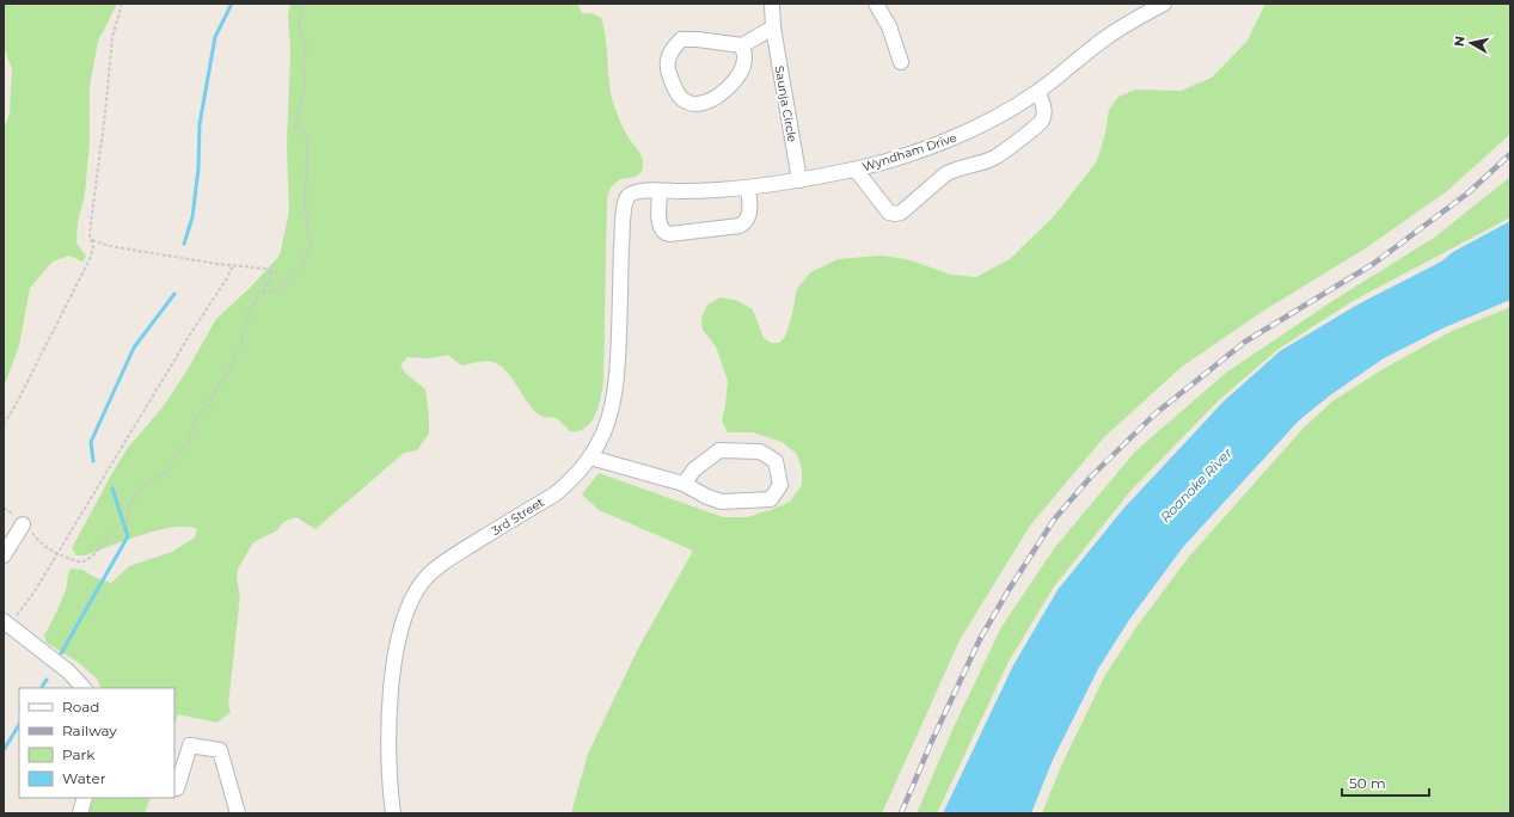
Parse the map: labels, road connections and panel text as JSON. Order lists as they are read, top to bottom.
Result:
{
  "streets": {
    "street": ["Saunja Circle", "Wyndham Drive", "3rd Street"]
  },
  "crossings": [
    ["Saunja Circle", "Wyndham Drive"],
    ["Wyndham Drive", "3rd Street"]
  ],
  "water": ["Roanoke River"],
  "legend": [
    "Road",
    "Railway",
    "Park",
    "Water"
  ],
  "scale_bar": "50 m",
  "north": "left"
}
